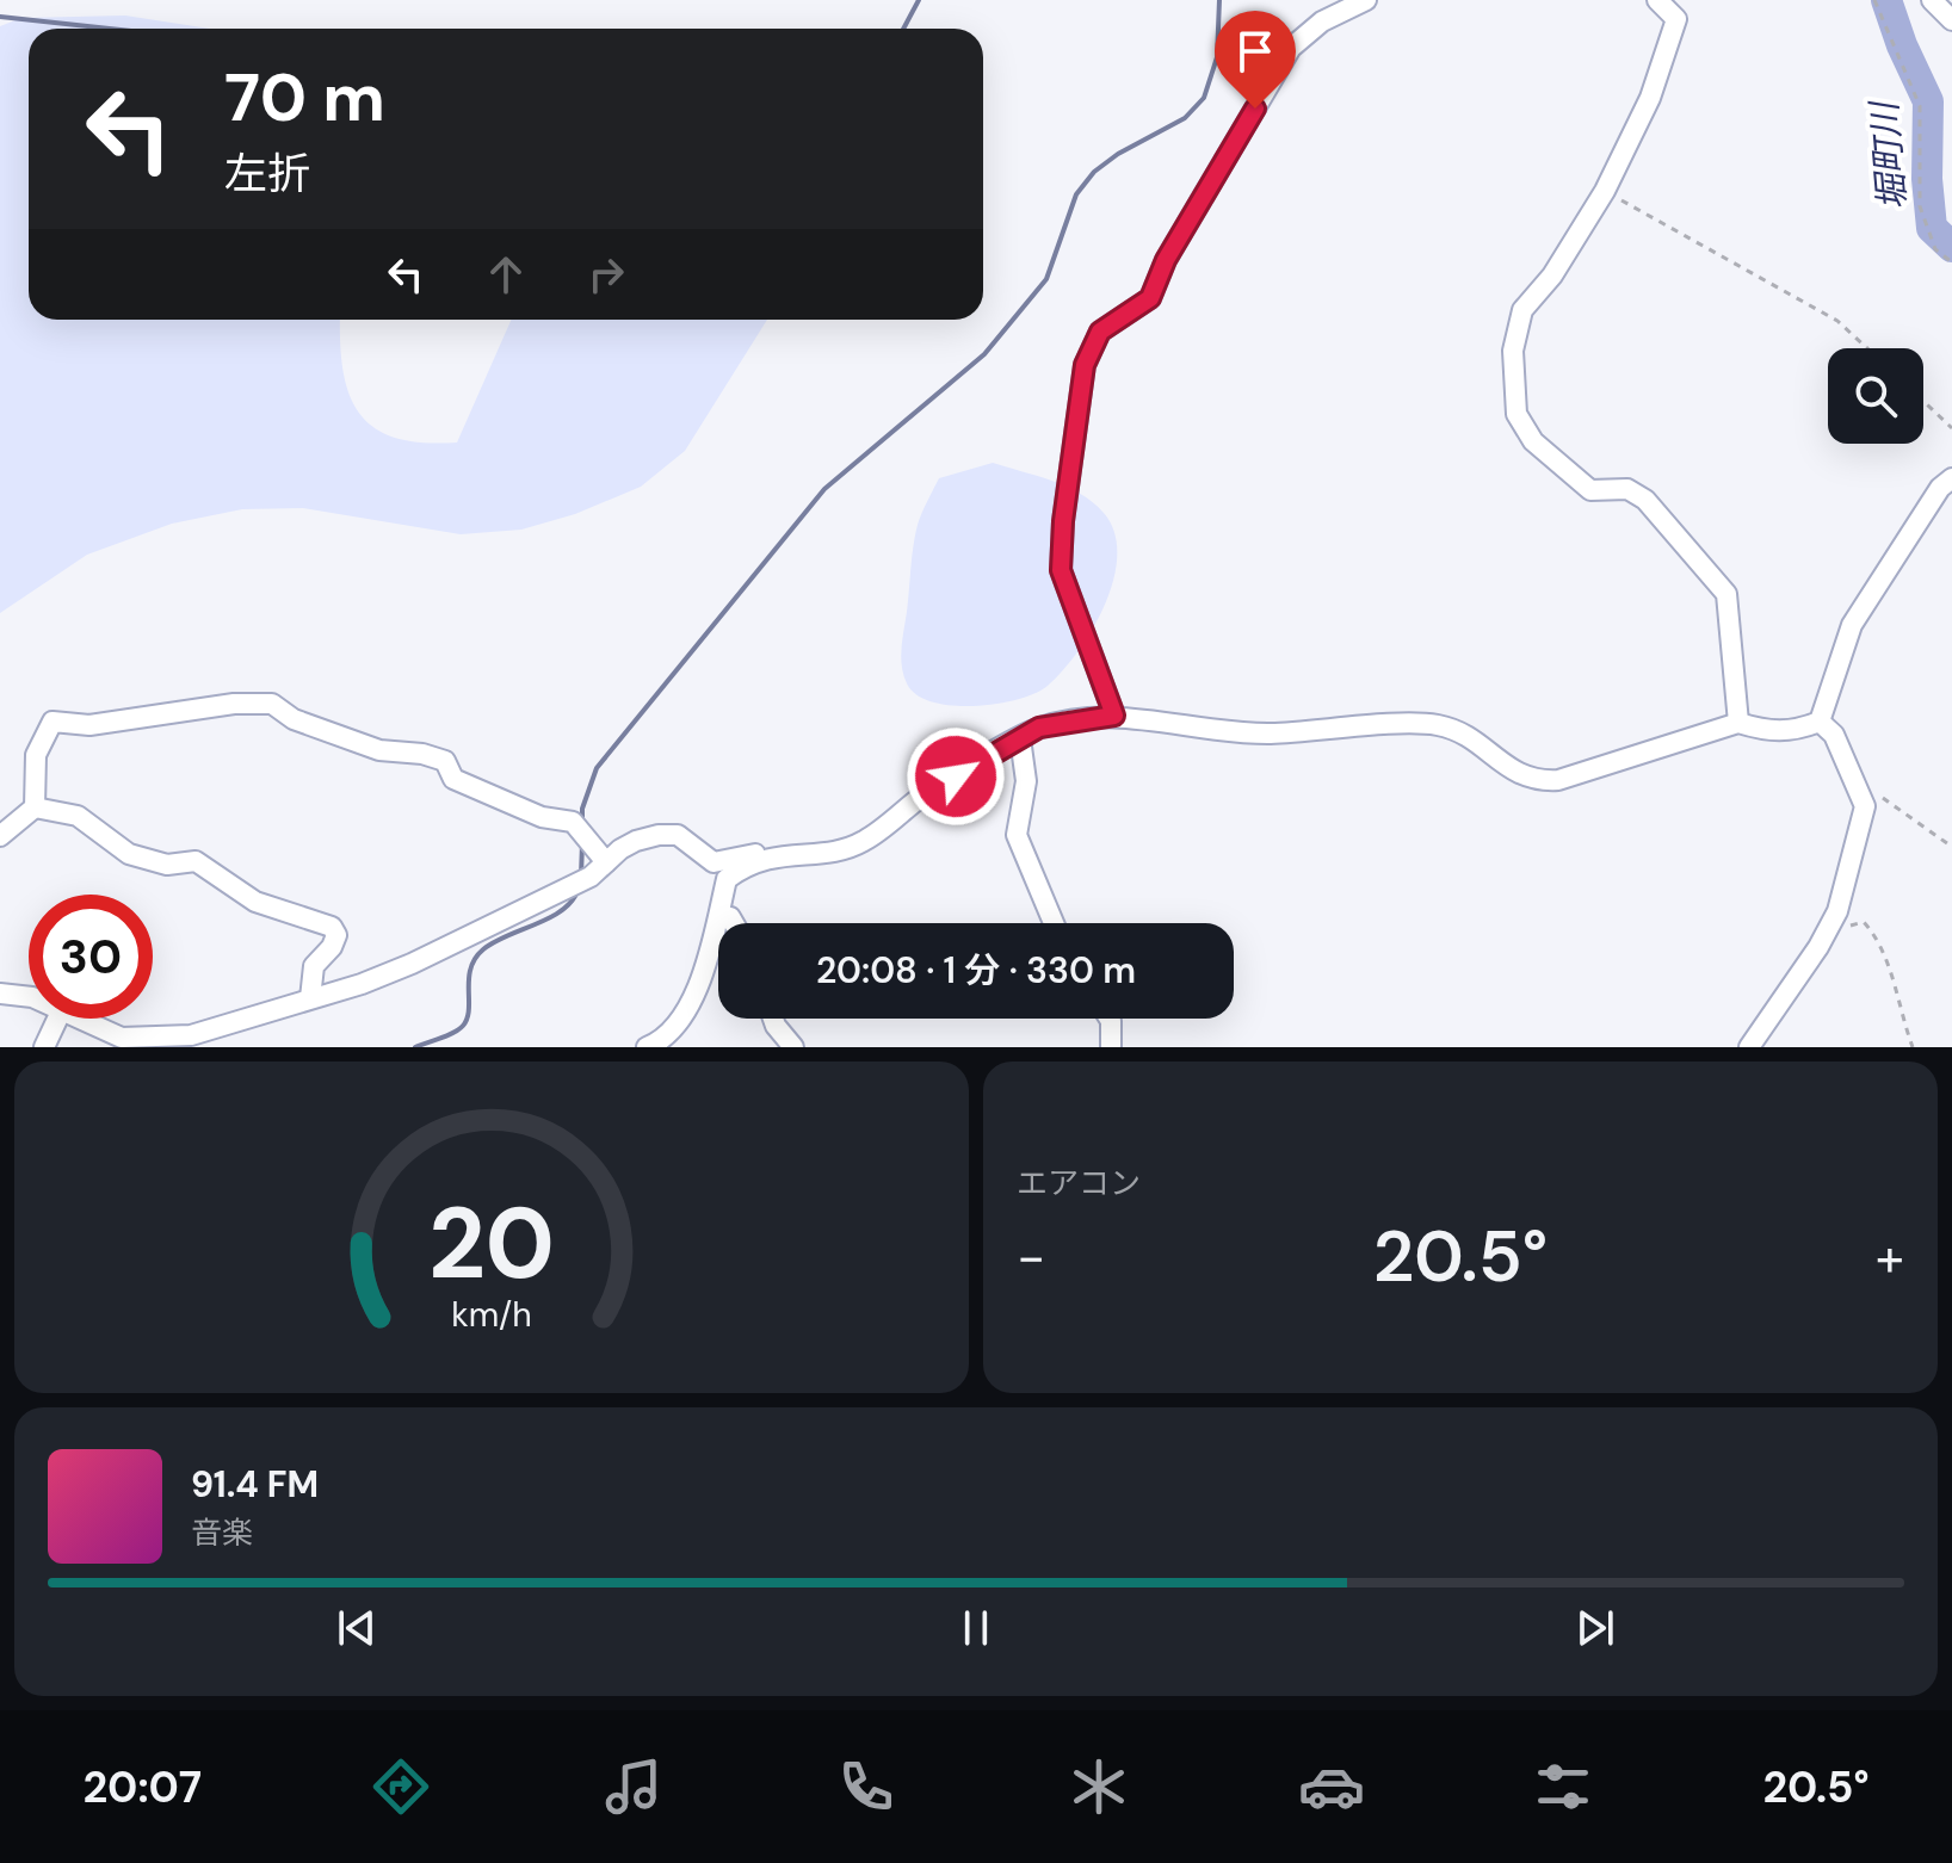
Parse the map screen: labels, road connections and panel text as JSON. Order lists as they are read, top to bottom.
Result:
{
  "water": ["堀町川"],
  "page": {
    "turn": ["70 m", "左折"],
    "limit": "30",
    "trip": "20:08 · 1 分 · 330 m",
    "tile": "エアコン",
    "heat": ["−", "20.5°", "+"],
    "song": ["91.4 FM", "音楽"],
    "tabs": ["20:07", "20.5°"],
    "gauge": ["20", "km/h"]
  }
}
